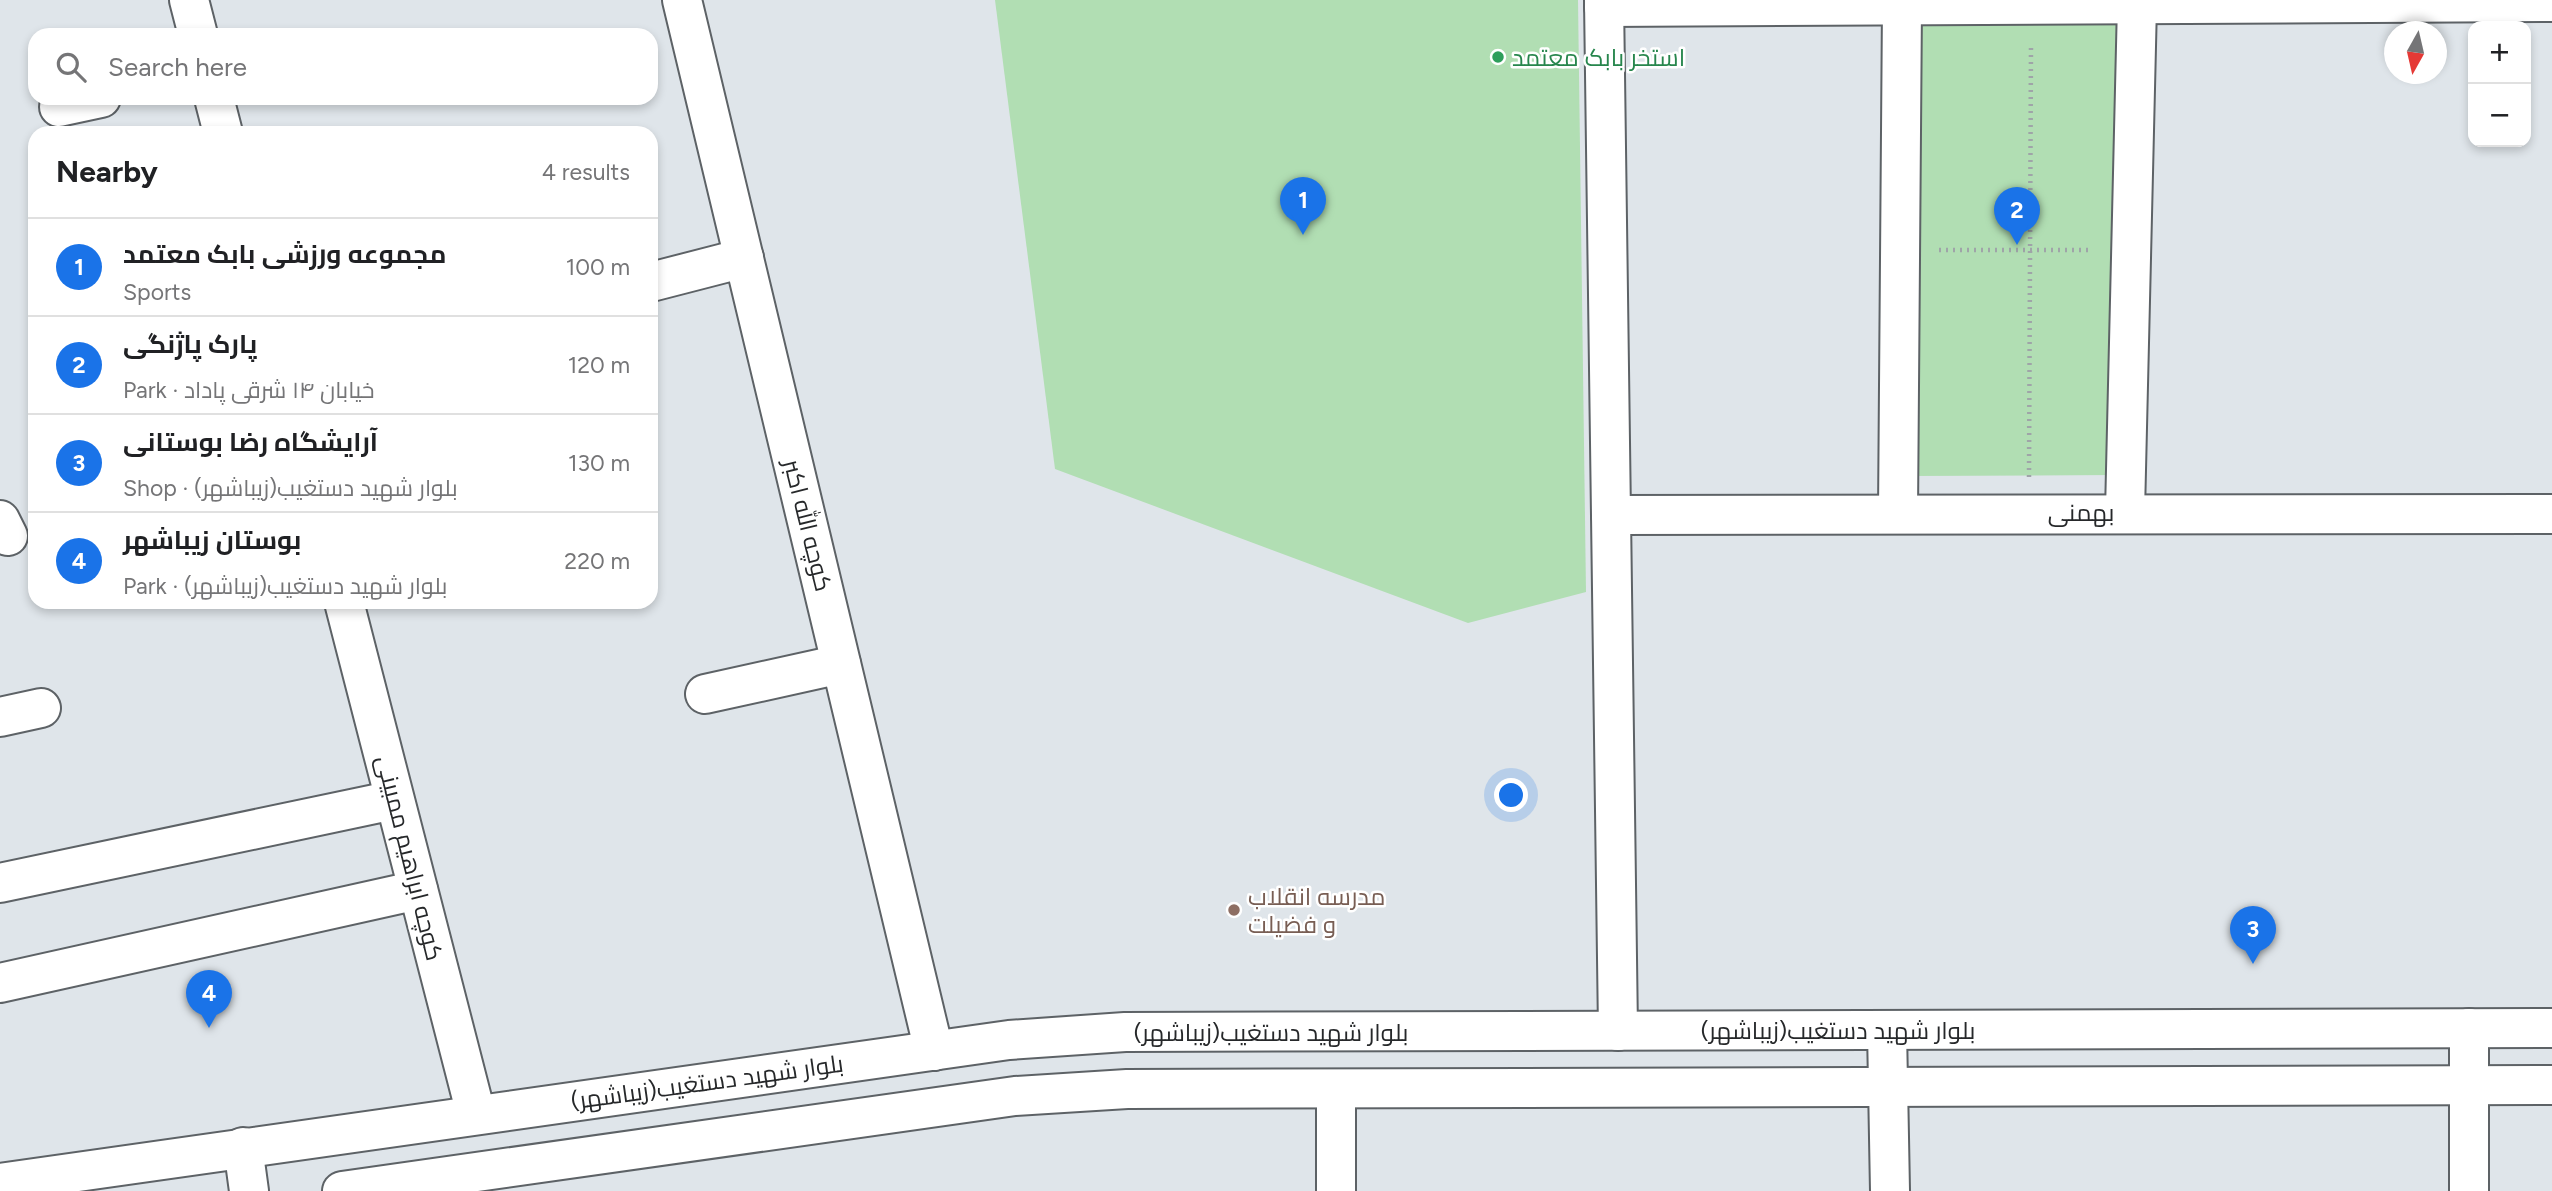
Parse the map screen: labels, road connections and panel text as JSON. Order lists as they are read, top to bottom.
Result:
{
  "streets": {
    "street": [
      "بهمنی",
      "کوچه الله اکبر",
      "کوچه ابراهیم ممبینی",
      "بلوار شهید دستغیب(زیباشهر)"
    ]
  },
  "crossings": [
    ["کوچه الله اکبر", "بلوار شهید دستغیب(زیباشهر)"],
    ["کوچه ابراهیم ممبینی", "بلوار شهید دستغیب(زیباشهر)"]
  ],
  "places": ["استخر بابک معتمد", "مدرسه انقلاب و فضیلت"],
  "north": "bottom",
  "page": {
    "map_buttons": ["+", "−"],
    "search": "Search here",
    "heading": ["Nearby", "4 results"],
    "pins": [
      "1",
      "2",
      "3",
      "4"
    ],
    "list": [
      {
        "mark": "1",
        "name": "مجموعه ورزشی بابک معتمد",
        "note": "Sports",
        "value": "100 m"
      },
      {
        "mark": "2",
        "name": "پارک پاژنگی",
        "note": "Park · خیابان ۱۴ شرقی پاداد",
        "value": "120 m"
      },
      {
        "mark": "3",
        "name": "آرایشگاه رضا بوستانی",
        "note": "Shop · بلوار شهید دستغیب(زیباشهر)",
        "value": "130 m"
      },
      {
        "mark": "4",
        "name": "بوستان زیباشهر",
        "note": "Park · بلوار شهید دستغیب(زیباشهر)",
        "value": "220 m"
      }
    ]
  }
}
